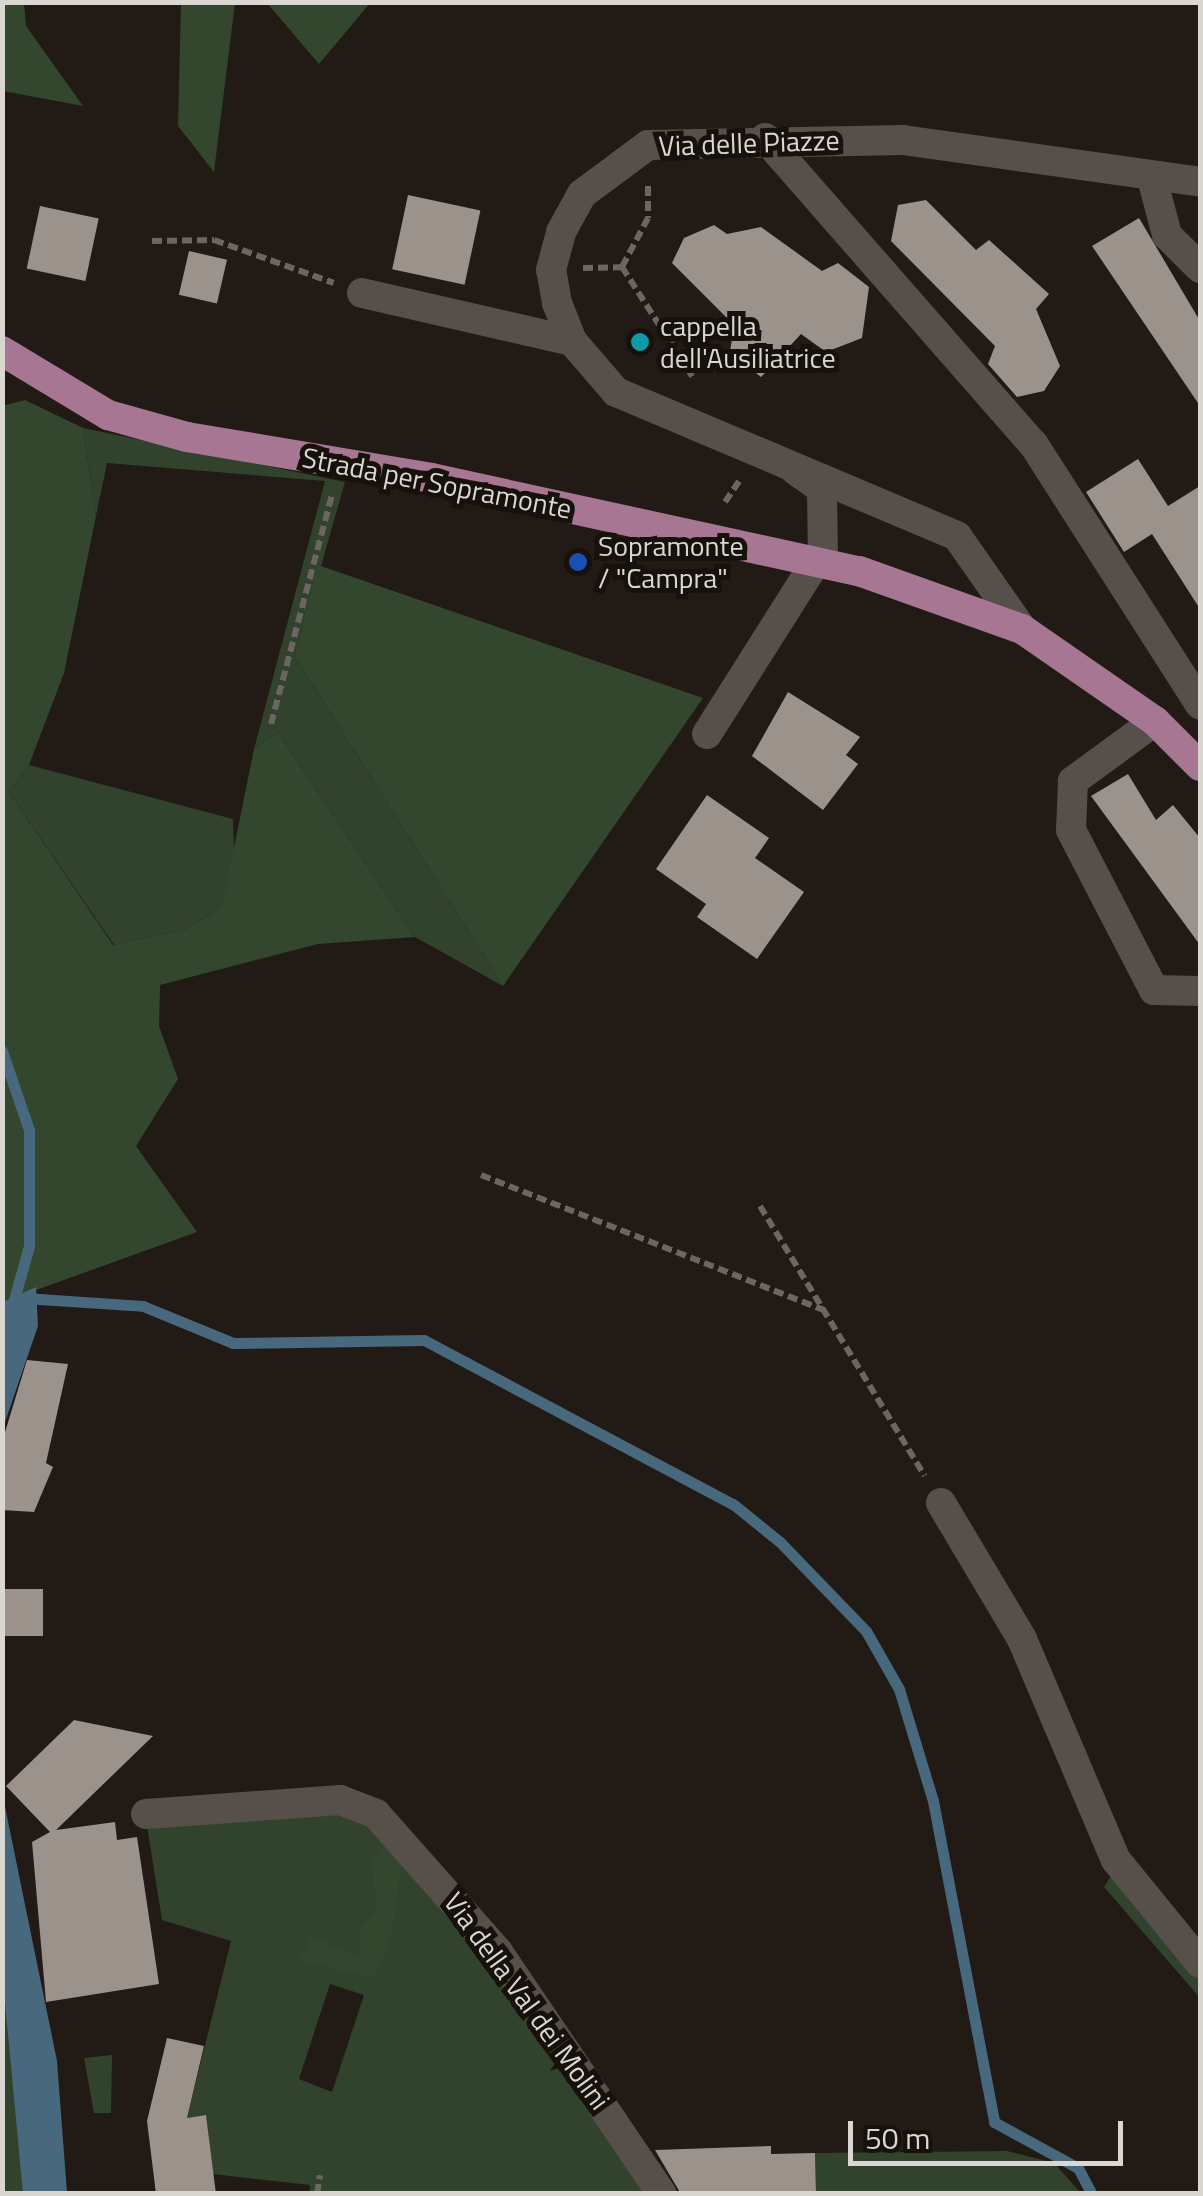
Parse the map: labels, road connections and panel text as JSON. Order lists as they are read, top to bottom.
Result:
{
  "streets": {
    "main road": ["Strada per Sopramonte"],
    "street": ["Via delle Piazze", "Via della Val dei Molini"]
  },
  "crossings": [
    ["Via delle Piazze", "Strada per Sopramonte"]
  ],
  "places": ["cappella dell'Ausiliatrice", "Sopramonte / \"Campra\""],
  "scale_bar": "50 m"
}
